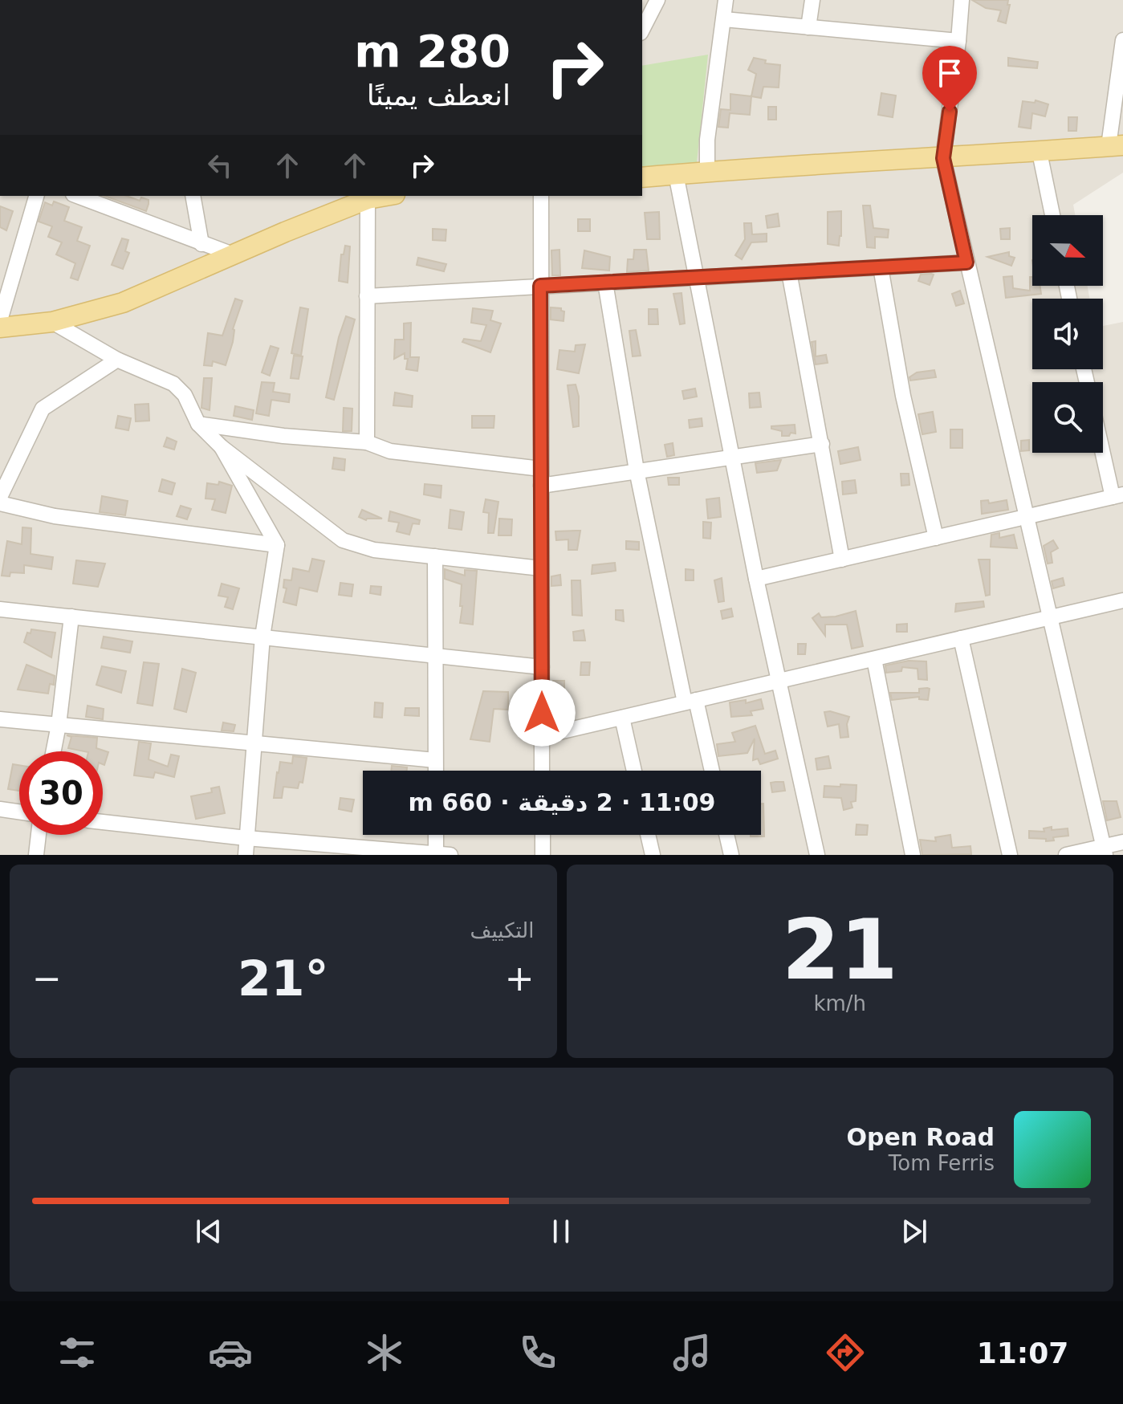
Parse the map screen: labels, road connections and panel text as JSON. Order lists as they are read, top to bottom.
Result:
{
  "north": "right",
  "page": {
    "turn": ["280 m", "انعطف يمينًا"],
    "limit": "30",
    "trip": "11:09 · 2 دقيقة · 660 m",
    "tile": [
      ["21", "km/h"],
      "التكييف"
    ],
    "heat": ["−", "21°", "+"],
    "song": ["Open Road", "Tom Ferris"],
    "tabs": "11:07"
  }
}
